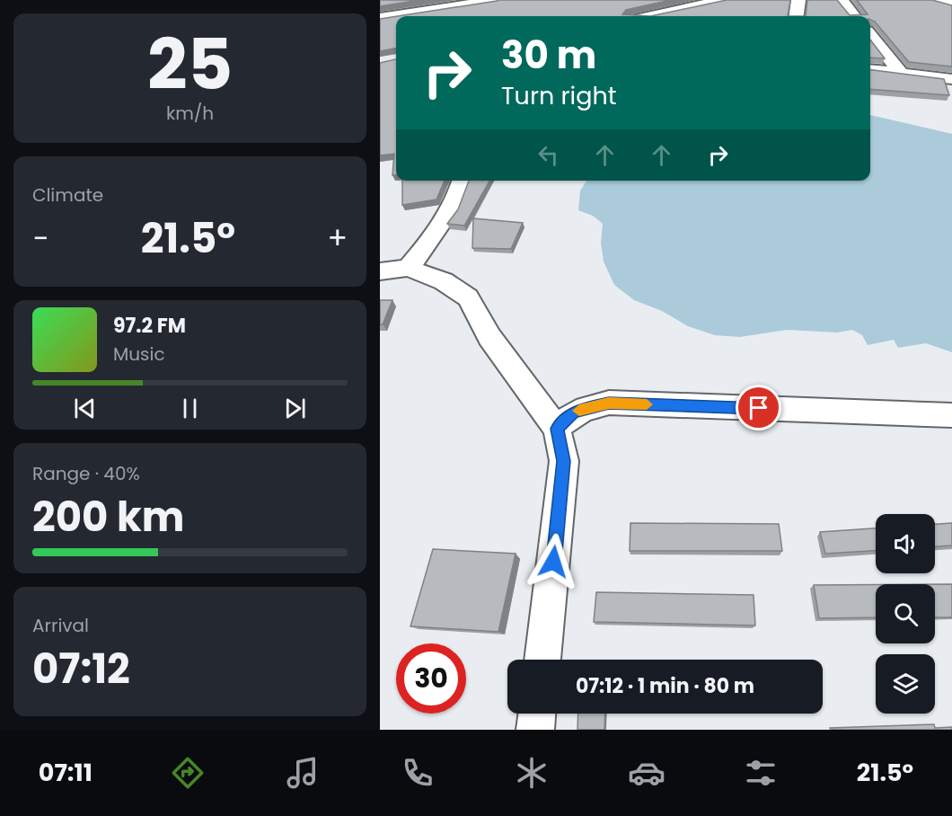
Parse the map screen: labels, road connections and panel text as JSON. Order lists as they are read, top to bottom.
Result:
{
  "page": {
    "tile": [
      ["25", "km/h"],
      "Climate",
      ["Range · 40%", "200 km"],
      ["Arrival", "07:12"]
    ],
    "turn": ["30 m", "Turn right"],
    "heat": ["−", "21.5°", "+"],
    "song": ["97.2 FM", "Music"],
    "limit": "30",
    "trip": "07:12 · 1 min · 80 m",
    "tabs": ["07:11", "21.5°"]
  }
}
